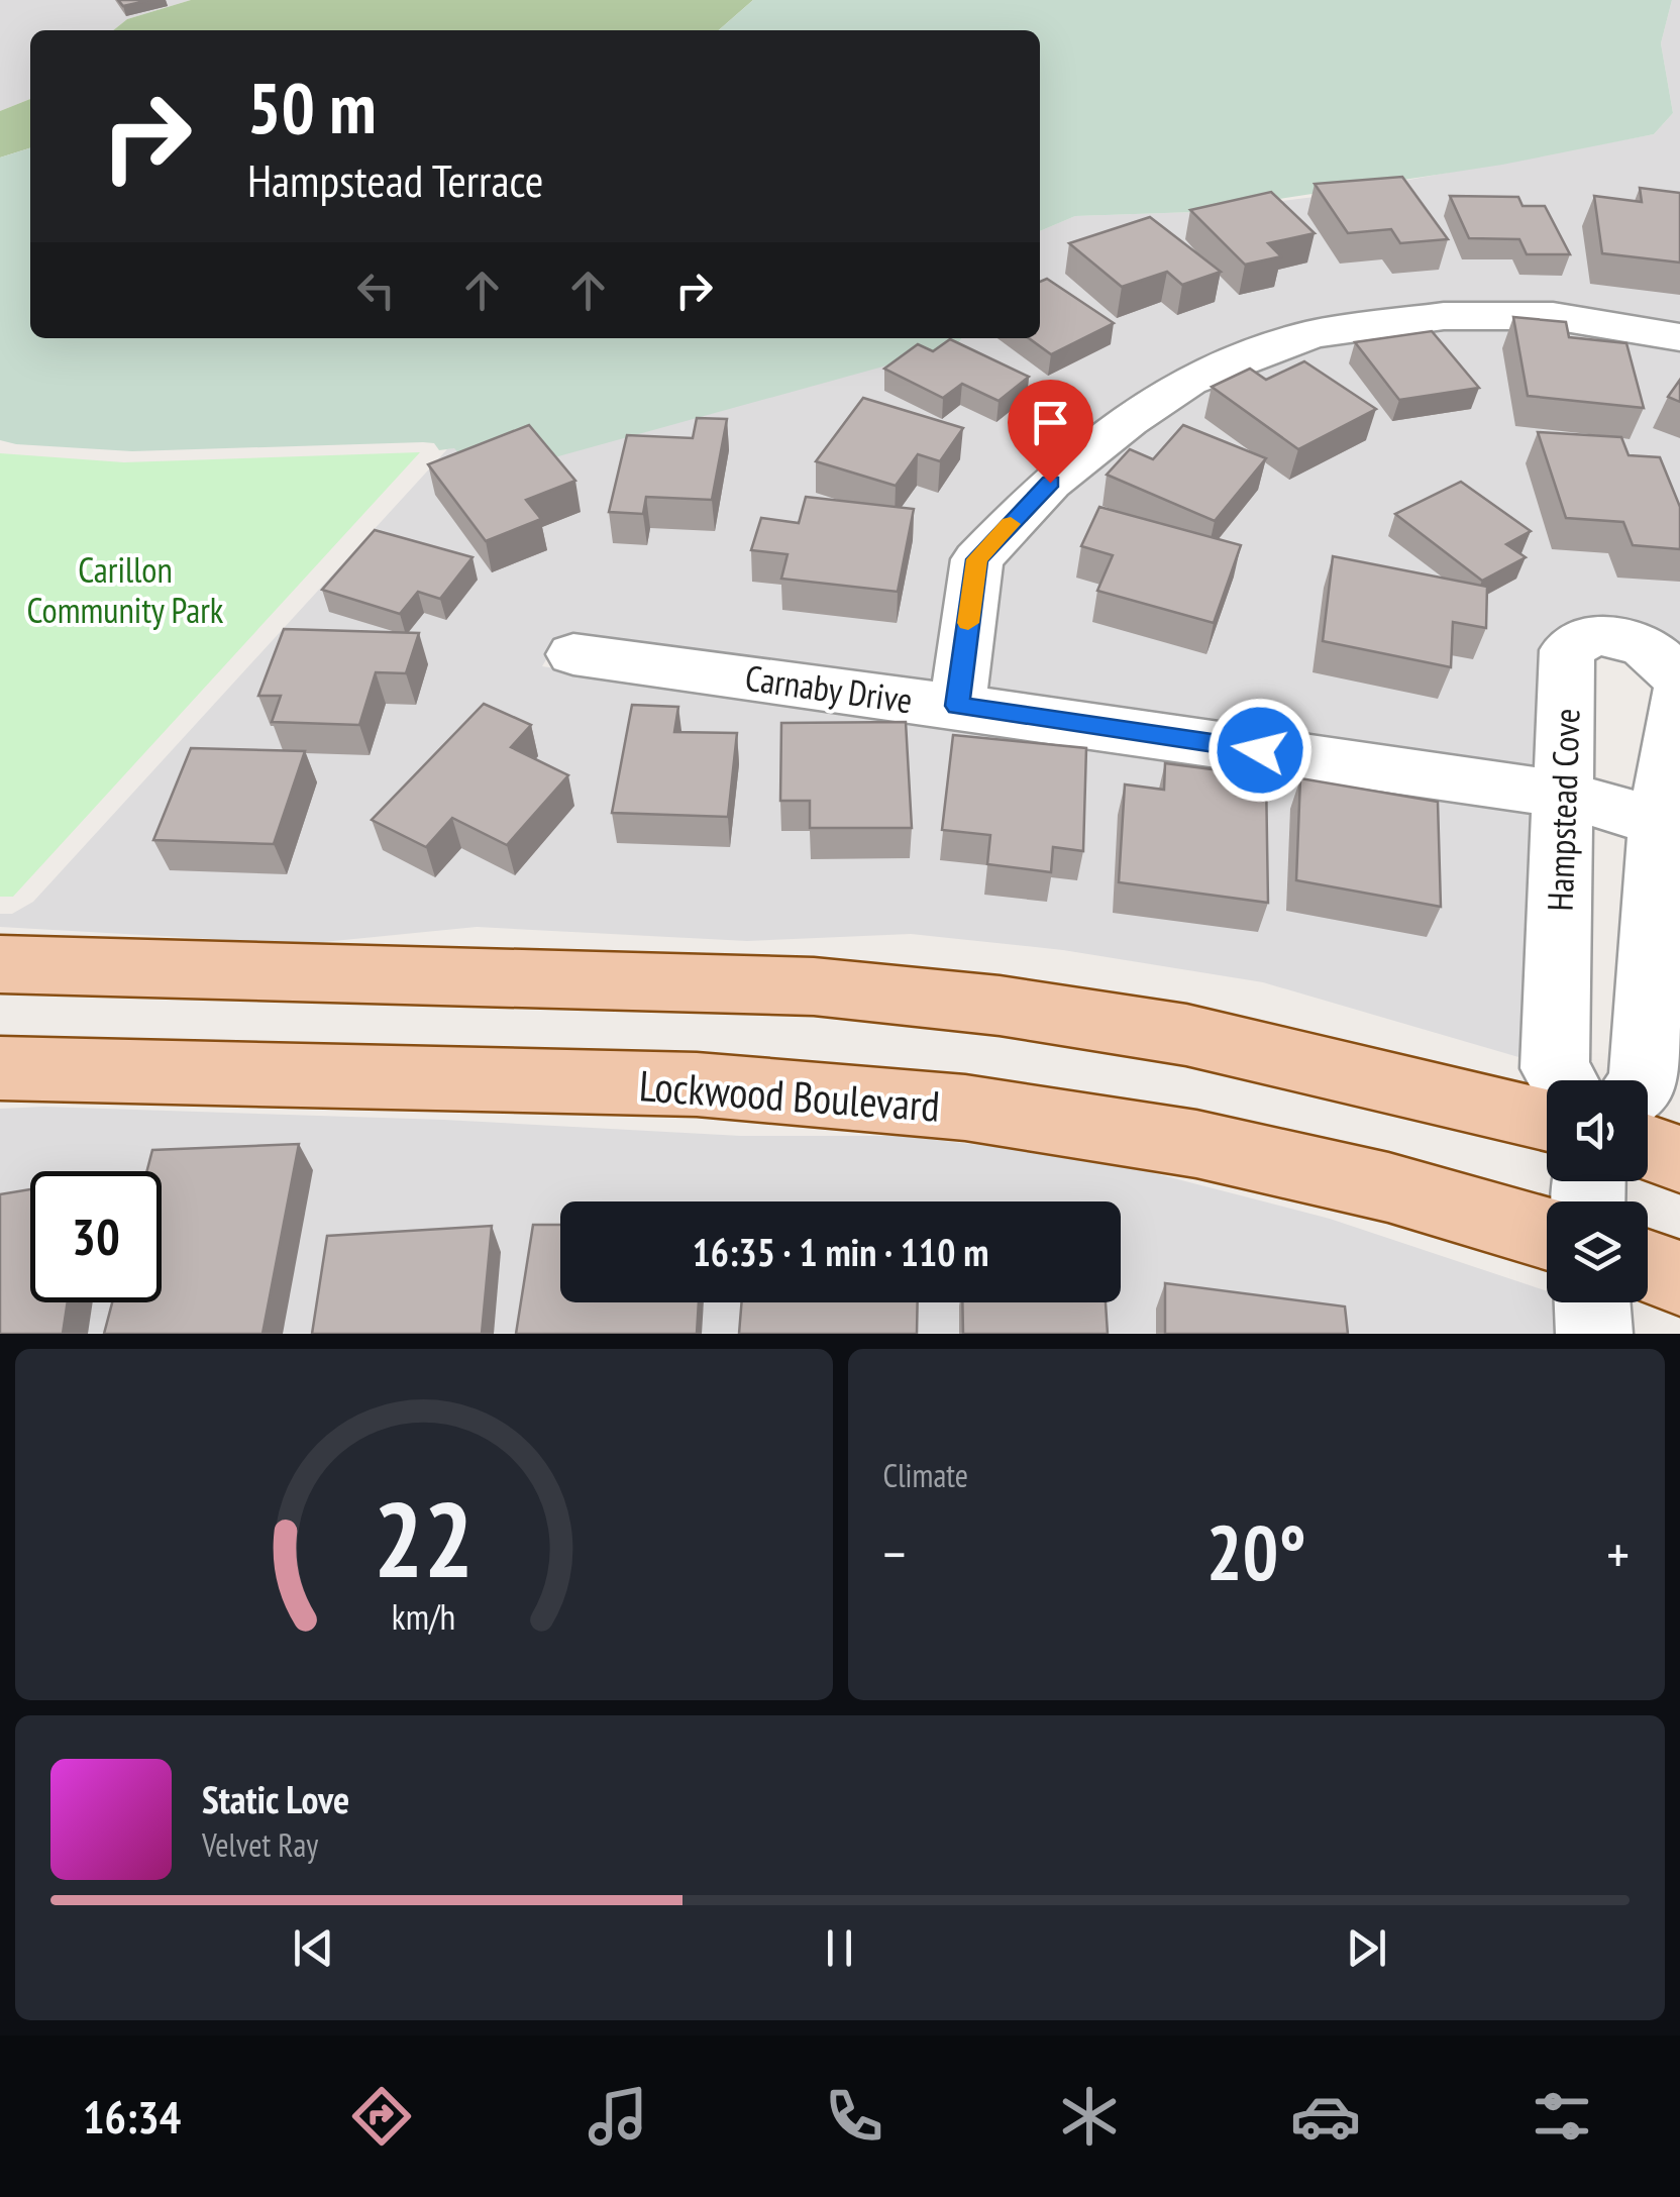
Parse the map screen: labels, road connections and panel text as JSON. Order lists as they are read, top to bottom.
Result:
{
  "streets": {
    "main road": ["Lockwood Boulevard"],
    "street": ["Carnaby Drive", "Hampstead Cove"]
  },
  "crossings": [
    ["Carnaby Drive", "Hampstead Cove"]
  ],
  "parks": ["Carillon Community Park"],
  "page": {
    "turn": ["50 m", "Hampstead Terrace"],
    "limit": "30",
    "trip": "16:35 · 1 min · 110 m",
    "tile": "Climate",
    "heat": ["−", "20°", "+"],
    "song": ["Static Love", "Velvet Ray"],
    "tabs": "16:34",
    "gauge": ["22", "km/h"]
  }
}
